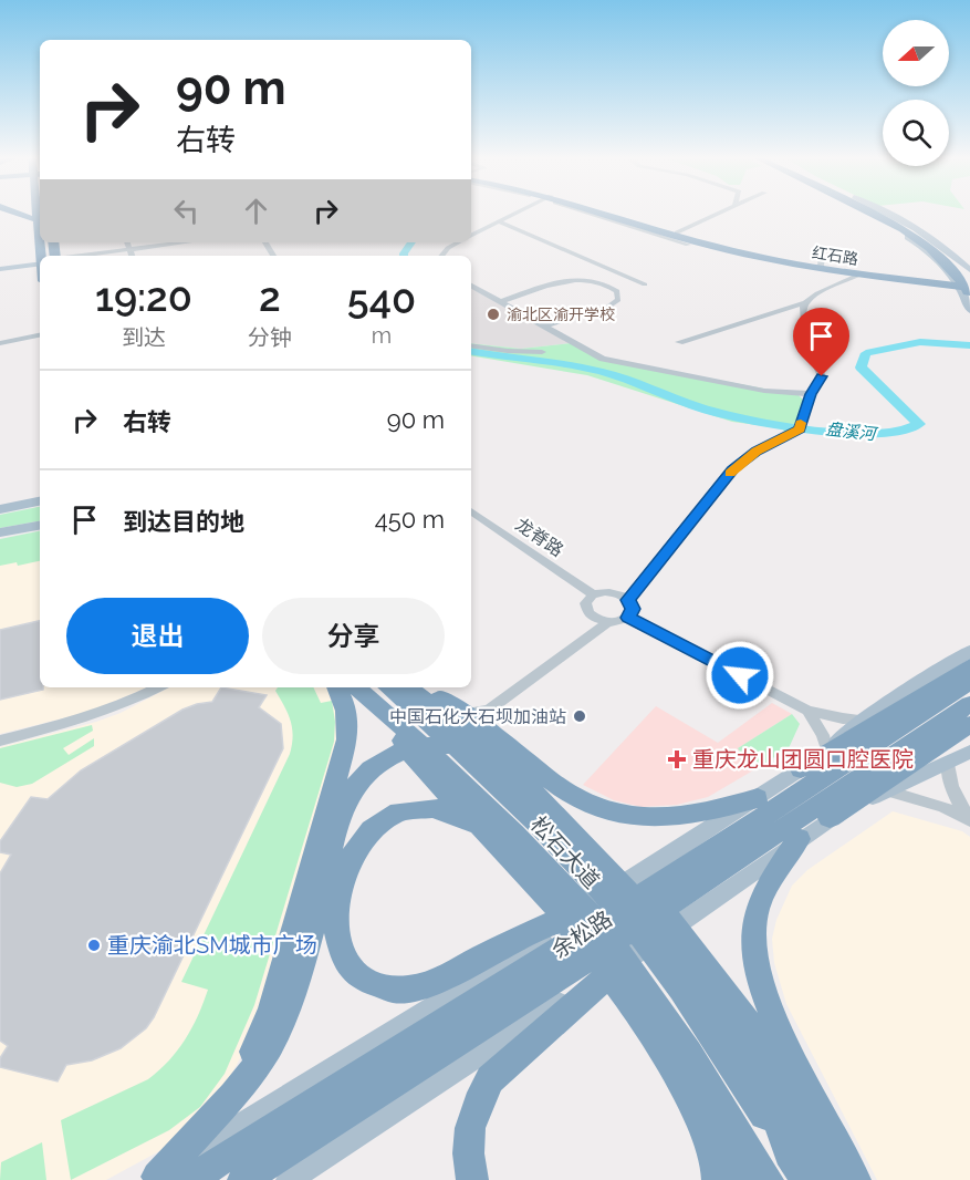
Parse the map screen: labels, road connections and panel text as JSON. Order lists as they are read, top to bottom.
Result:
{
  "streets": {
    "highway": ["红石路", "松石大道", "余松路"],
    "street": ["龙脊路"]
  },
  "water": ["盘溪河"],
  "places": {
    "other": ["渝北区渝开学校", "中国石化大石坝加油站", "重庆渝北SM城市广场"],
    "health": ["重庆龙山团圆口腔医院"]
  },
  "north": "left",
  "page": {
    "turn": ["90 m", "右转"],
    "eta": [
      "19:20",
      "到达",
      "2",
      "分钟",
      "540",
      "m"
    ],
    "list": [
      {
        "name": "右转",
        "value": "90 m"
      },
      {
        "name": "到达目的地",
        "value": "450 m"
      }
    ],
    "buttons": ["退出", "分享"]
  }
}
